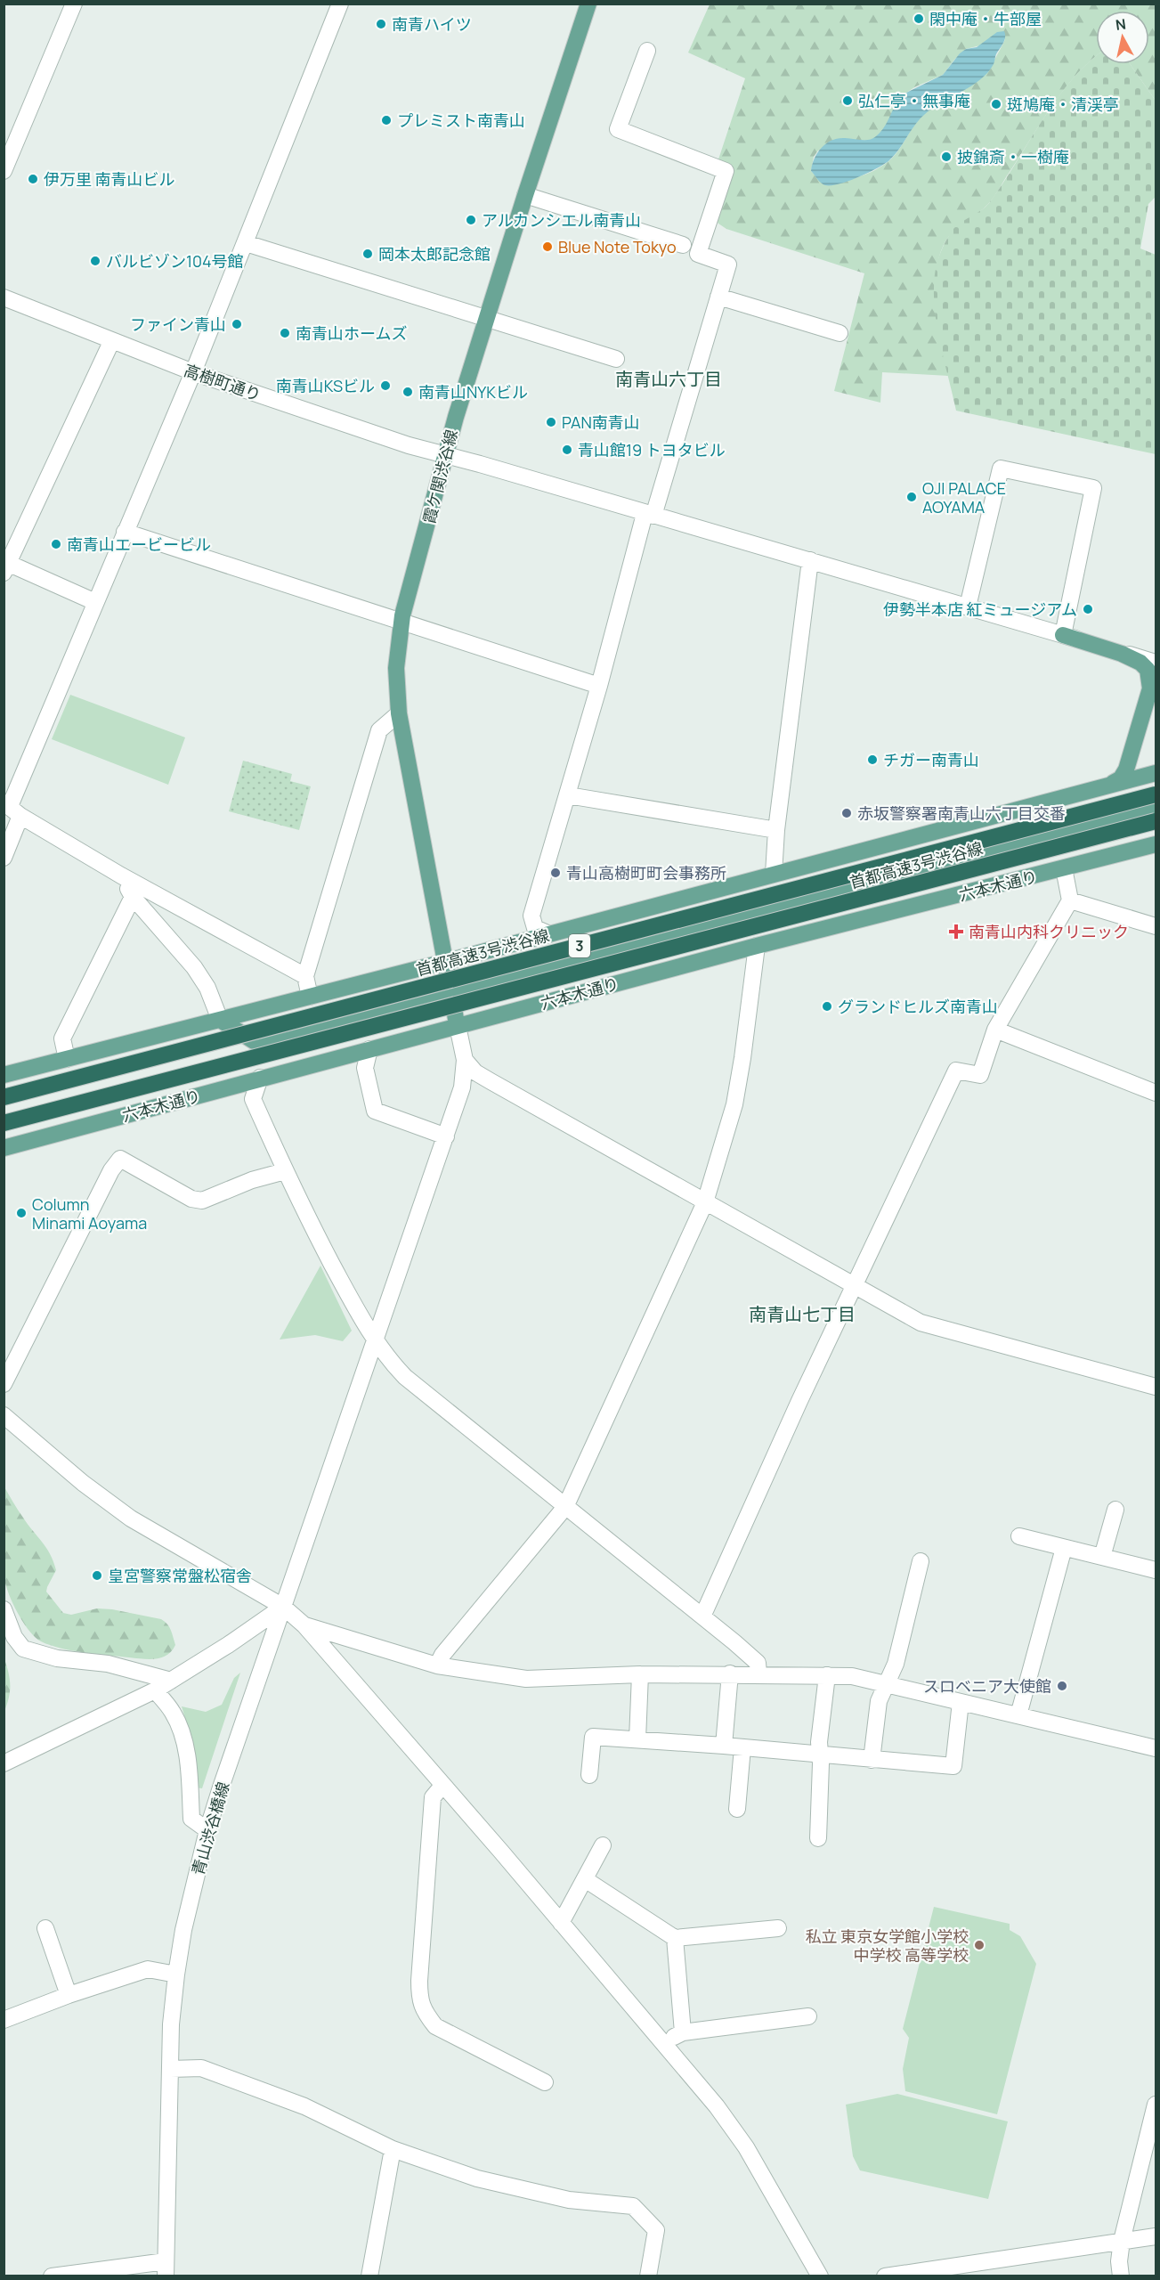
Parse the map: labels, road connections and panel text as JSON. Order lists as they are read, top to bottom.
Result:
{
  "streets": {
    "highway": ["首都高速3号渋谷線", "3"],
    "main road": ["霞ケ関渋谷線", "六本木通り"],
    "street": ["高樹町通り", "青山渋谷橋線"]
  },
  "crossings": [
    ["高樹町通り", "霞ケ関渋谷線"],
    ["霞ケ関渋谷線", "六本木通り"],
    ["霞ケ関渋谷線", "青山渋谷橋線"],
    ["六本木通り", "青山渋谷橋線"]
  ],
  "districts": ["南青山六丁目", "南青山七丁目"],
  "places": {
    "other": [
      "閑中庵・牛部屋",
      "南青ハイツ",
      "弘仁亭・無事庵",
      "斑鳩庵・清渓亭",
      "プレミスト南青山",
      "披錦斎・一樹庵",
      "伊万里 南青山ビル",
      "アルカンシエル南青山",
      "Blue Note Tokyo",
      "岡本太郎記念館",
      "バルビゾン104号館",
      "ファイン青山",
      "南青山ホームズ",
      "南青山KSビル",
      "南青山NYKビル",
      "PAN南青山",
      "青山館19 トヨタビル",
      "OJI PALACE AOYAMA",
      "南青山エービービル",
      "伊勢半本店 紅ミュージアム",
      "チガー南青山",
      "赤坂警察署南青山六丁目交番",
      "青山高樹町町会事務所",
      "グランドヒルズ南青山",
      "Column Minami Aoyama",
      "皇宮警察常盤松宿舎",
      "スロベニア大使館",
      "私立 東京女学館小学校 中学校 高等学校"
    ],
    "health": ["南青山内科クリニック"]
  },
  "north": "top"
}
